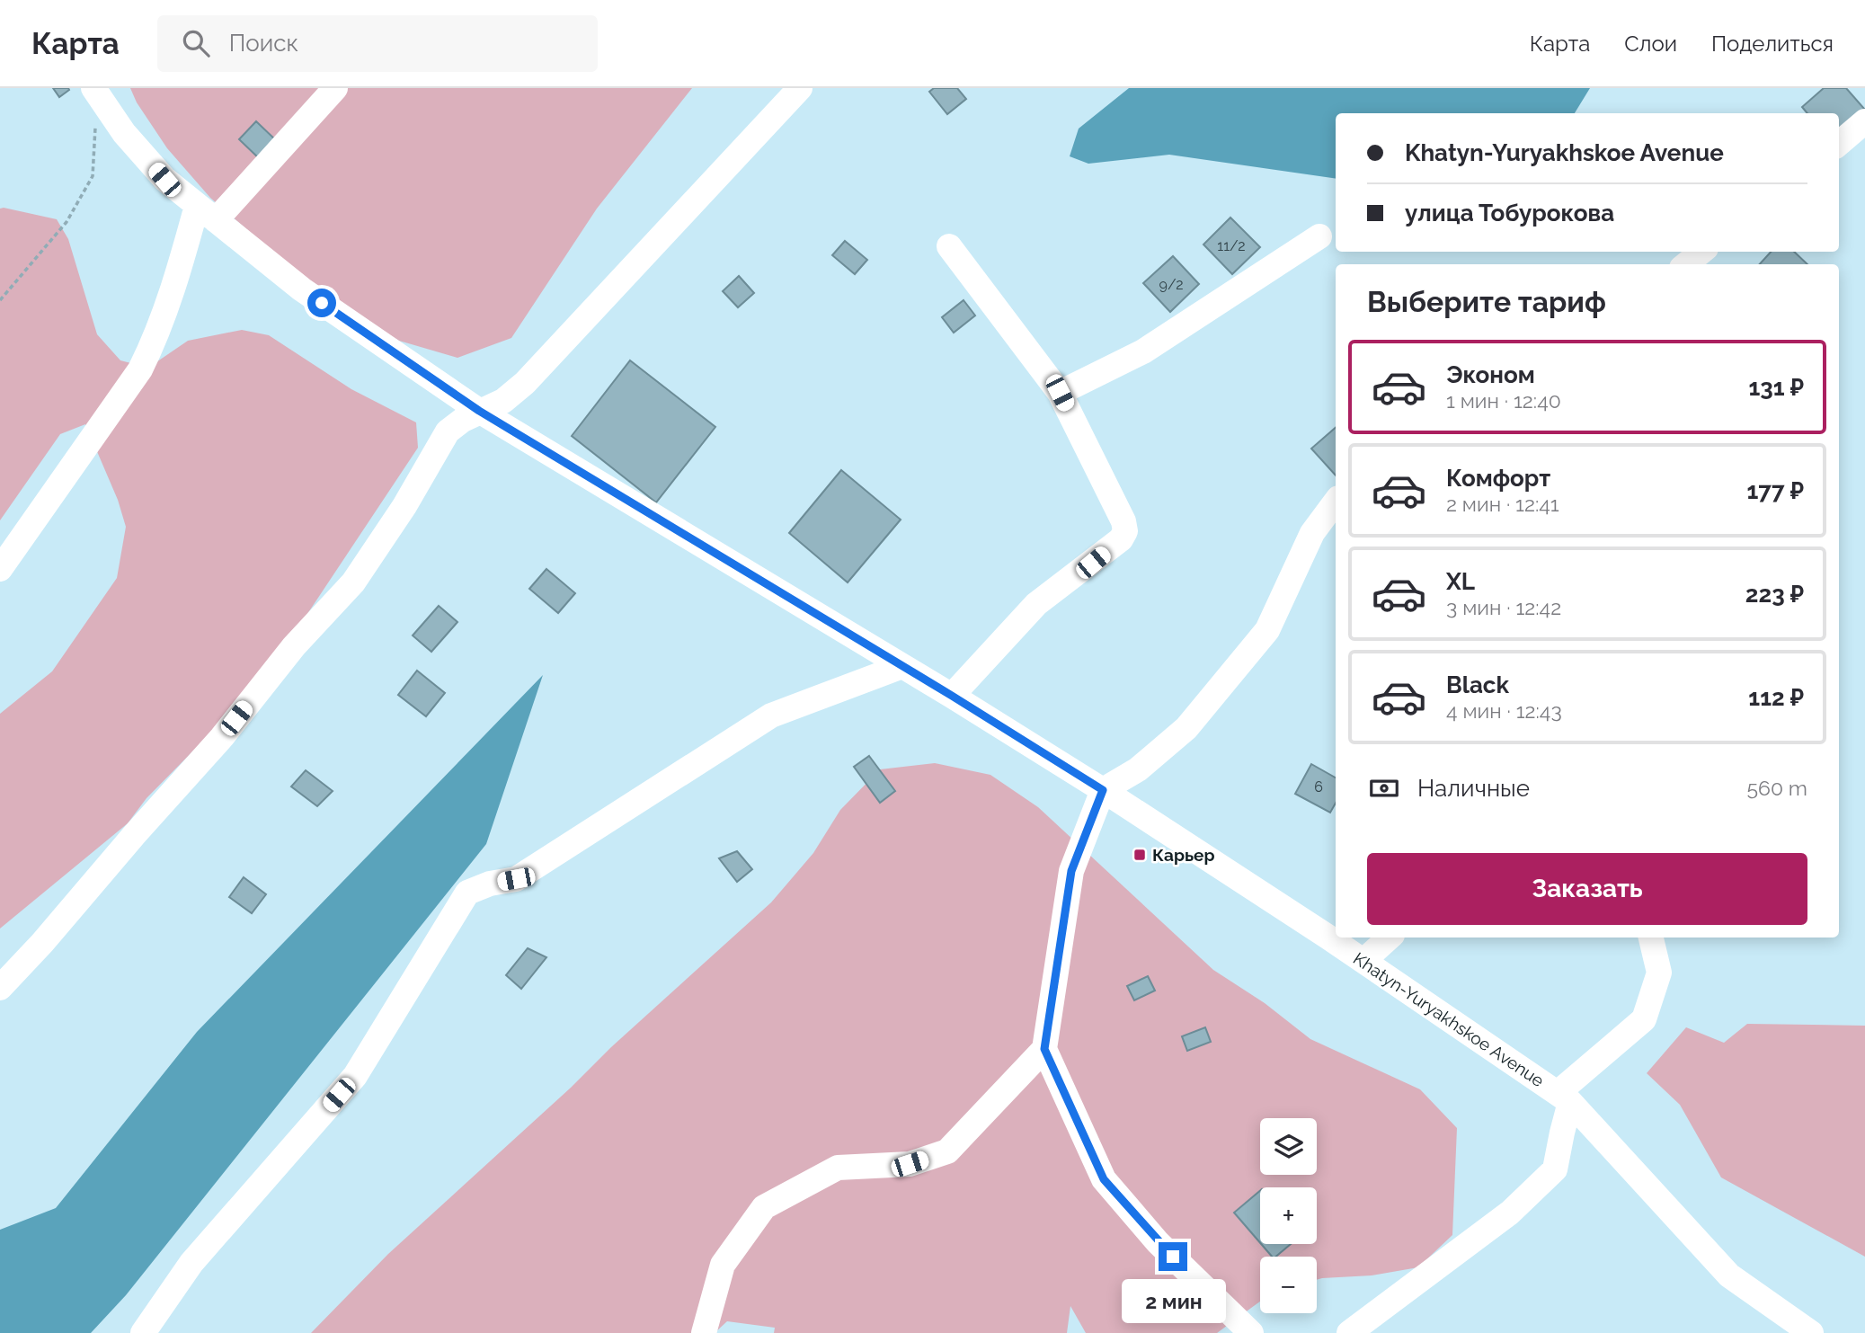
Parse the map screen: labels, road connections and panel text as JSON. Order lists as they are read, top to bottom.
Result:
{
  "streets": {
    "street": ["Khatyn-Yuryakhskoe Avenue"]
  },
  "places": {
    "transit": ["Карьер"]
  },
  "house_numbers": ["11/2", "9/2", "6"],
  "page": {
    "header": "Карта",
    "search": "Поиск",
    "nav": ["Карта", "Слои", "Поделиться"],
    "banner": ["Khatyn-Yuryakhskoe Avenue", "улица Тобурокова"],
    "heading": "Выберите тариф",
    "list": [
      {
        "name": "Эконом",
        "note": "1 мин · 12:40",
        "value": "131 ₽"
      },
      {
        "name": "Комфорт",
        "note": "2 мин · 12:41",
        "value": "177 ₽"
      },
      {
        "name": "XL",
        "note": "3 мин · 12:42",
        "value": "223 ₽"
      },
      {
        "name": "Black",
        "note": "4 мин · 12:43",
        "value": "112 ₽"
      }
    ],
    "pay": ["Наличные", "560 m"],
    "buttons": "Заказать",
    "map_buttons": ["+", "−"],
    "bubble": "2 мин"
  }
}
